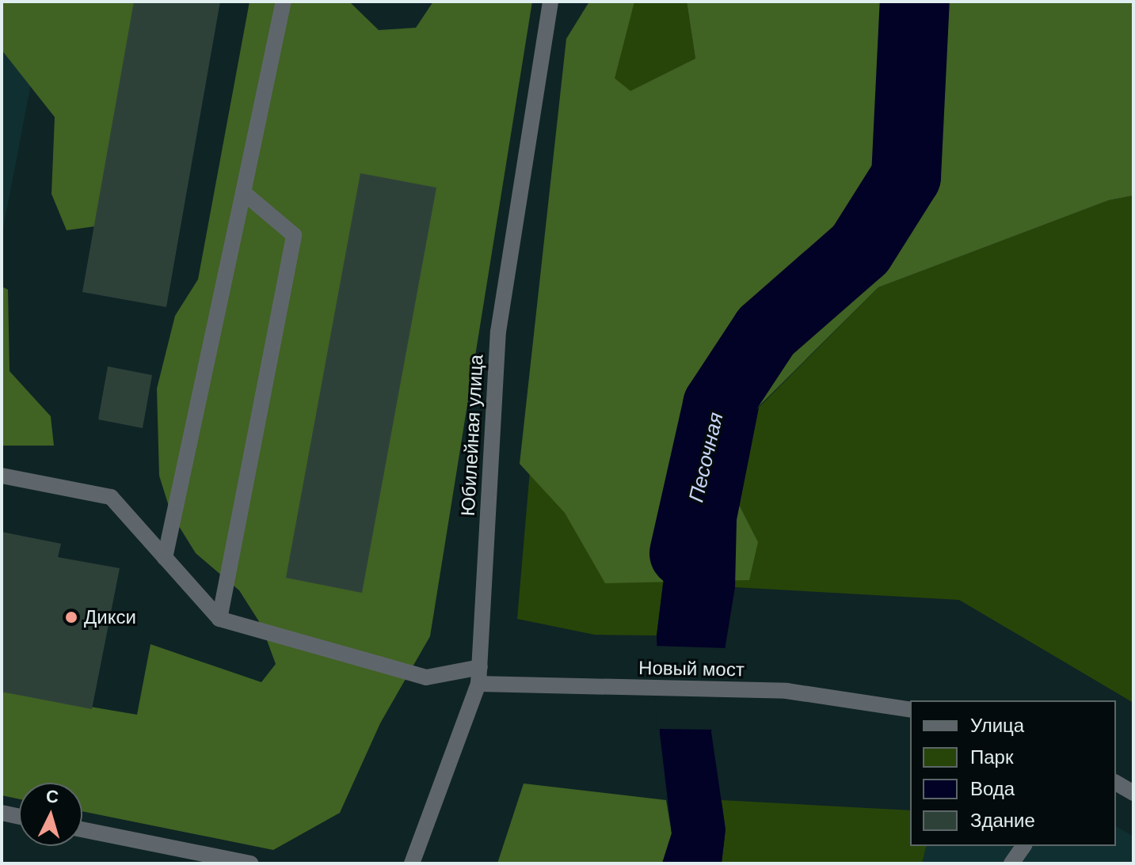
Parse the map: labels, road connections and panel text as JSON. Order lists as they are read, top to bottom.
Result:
{
  "streets": {
    "street": ["Юбилейная улица", "Новый мост"]
  },
  "crossings": [
    ["Юбилейная улица", "Новый мост"]
  ],
  "water": ["Песочная"],
  "places": ["Дикси"],
  "legend": [
    "Улица",
    "Парк",
    "Вода",
    "Здание"
  ],
  "north": "top"
}
